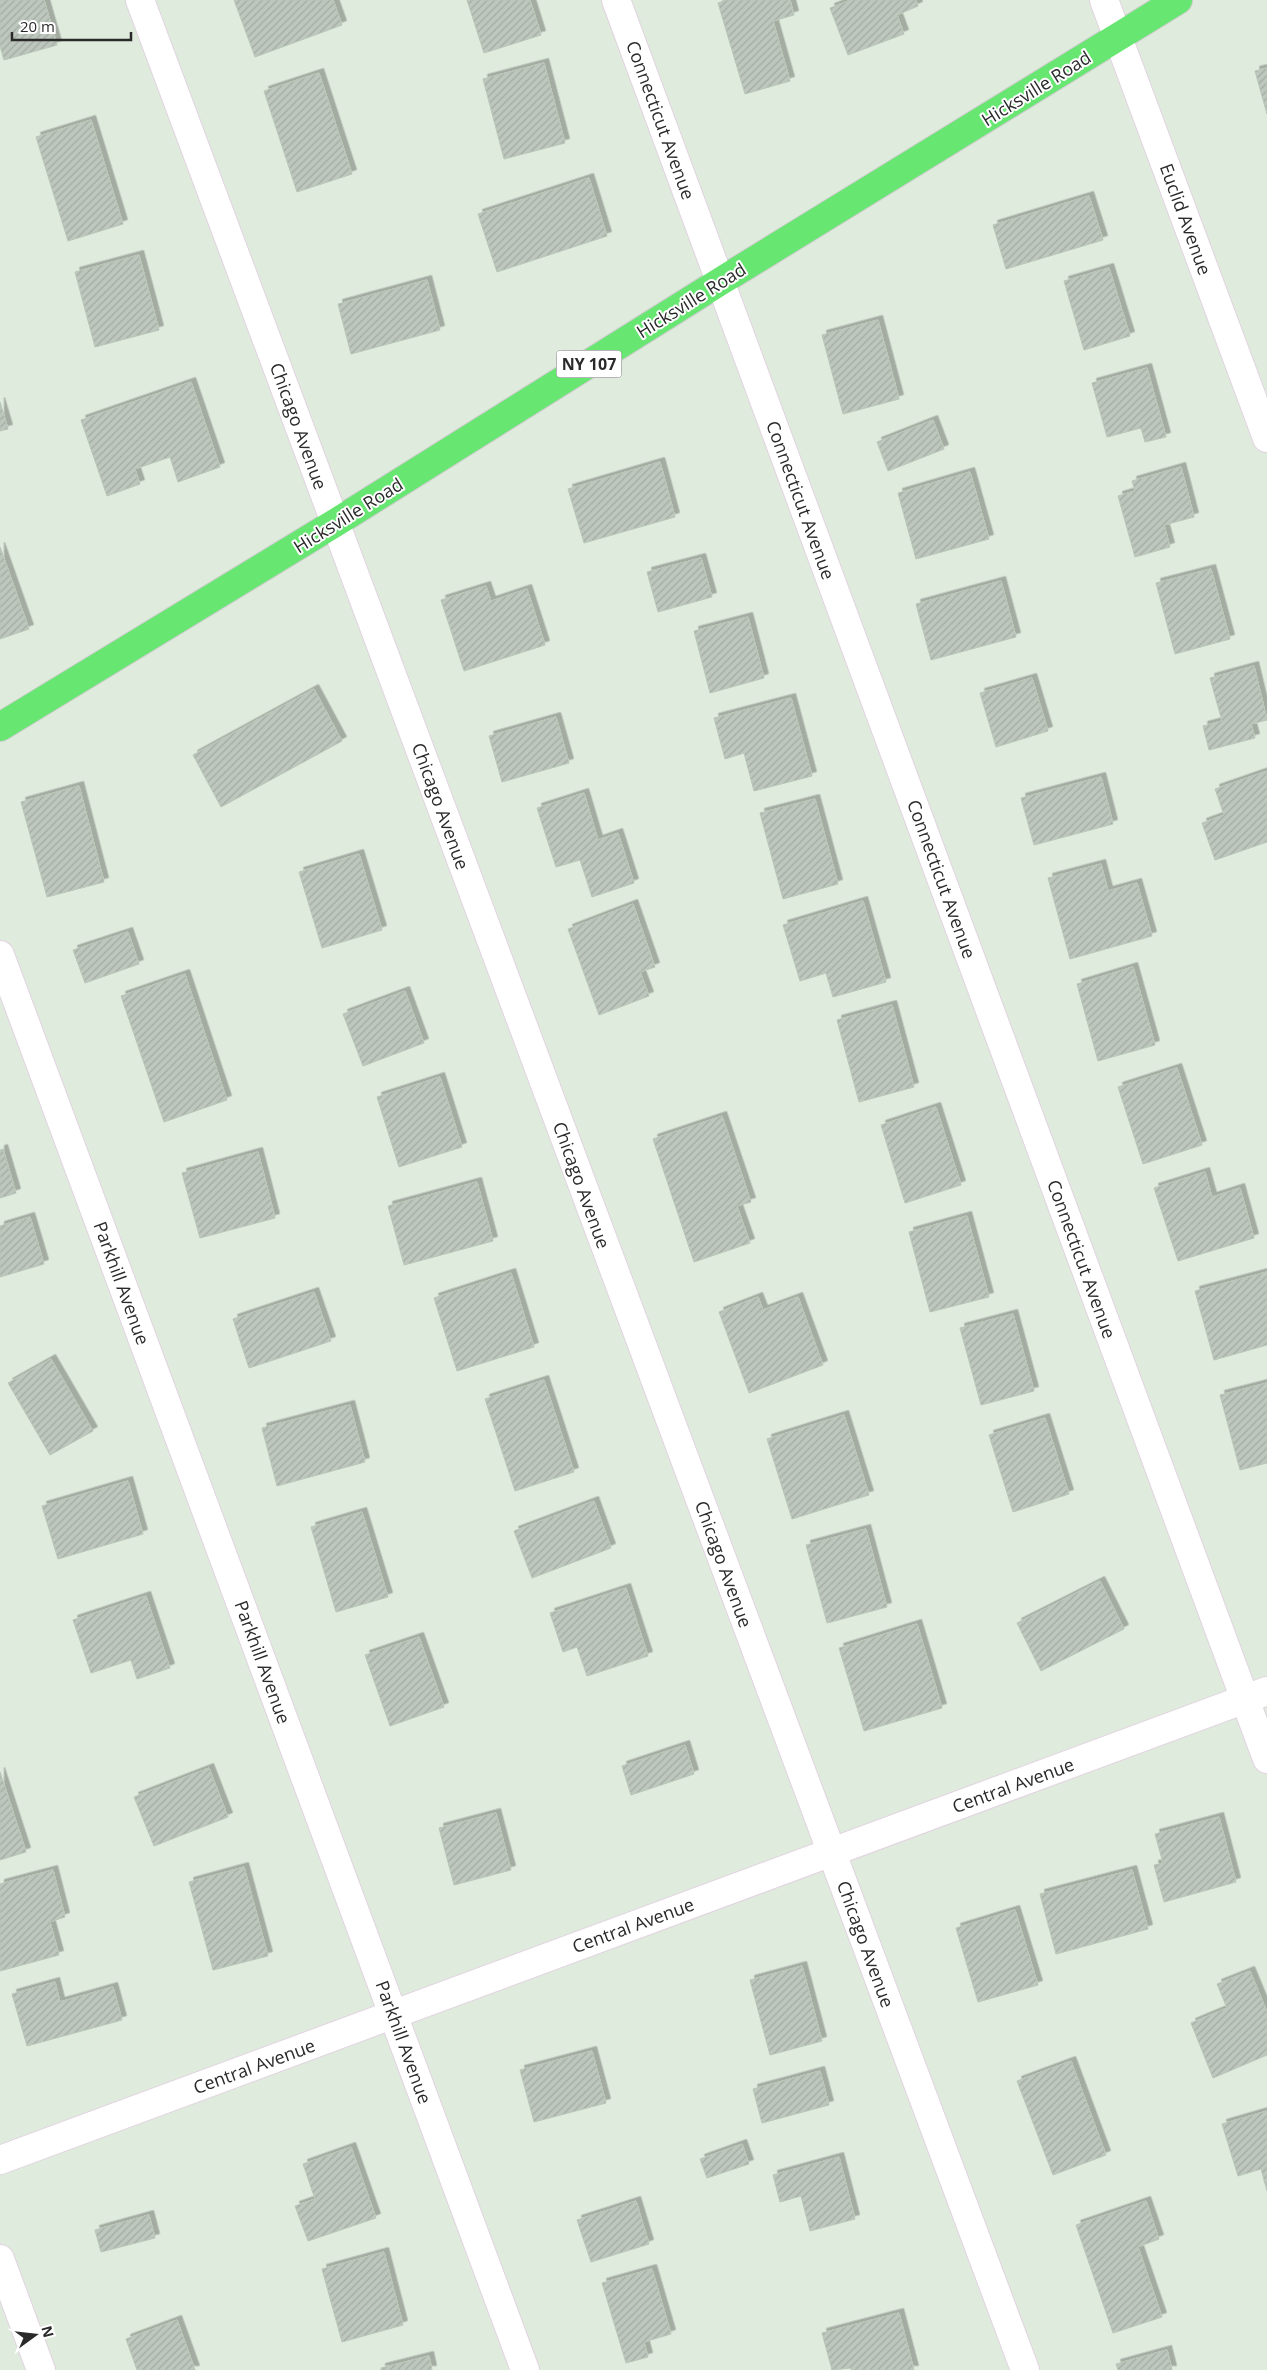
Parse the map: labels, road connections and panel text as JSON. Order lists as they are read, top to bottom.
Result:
{
  "streets": {
    "main road": ["Hicksville Road", "NY 107"],
    "street": [
      "Connecticut Avenue",
      "Euclid Avenue",
      "Chicago Avenue",
      "Parkhill Avenue",
      "Central Avenue"
    ]
  },
  "crossings": [
    ["Hicksville Road", "Connecticut Avenue"],
    ["Hicksville Road", "Euclid Avenue"],
    ["Hicksville Road", "Chicago Avenue"],
    ["Connecticut Avenue", "Central Avenue"],
    ["Chicago Avenue", "Central Avenue"],
    ["Parkhill Avenue", "Central Avenue"]
  ],
  "scale_bar": "20 m",
  "north": "right"
}
